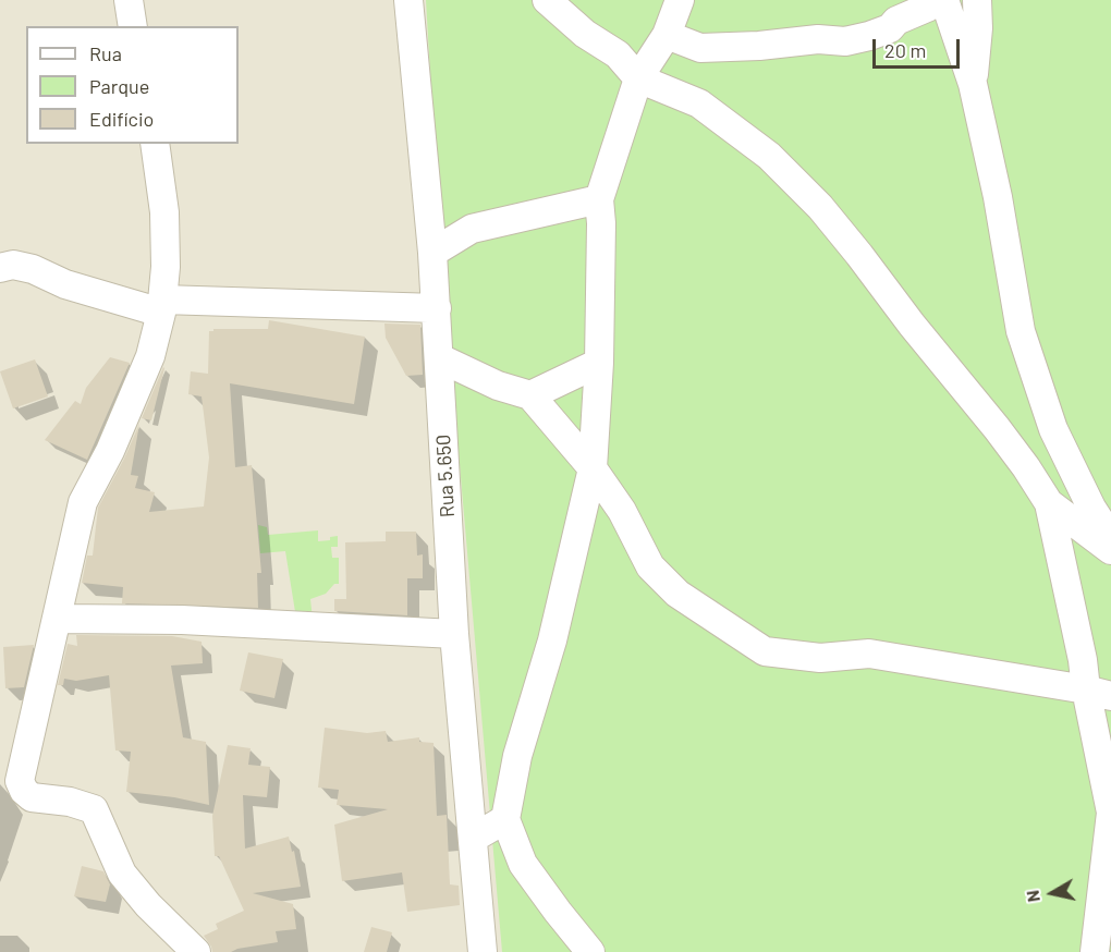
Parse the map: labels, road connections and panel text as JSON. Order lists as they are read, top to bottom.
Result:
{
  "streets": {
    "street": ["Rua 5.650"]
  },
  "legend": ["Rua", "Parque", "Edifício"],
  "scale_bar": "20 m",
  "north": "left"
}
